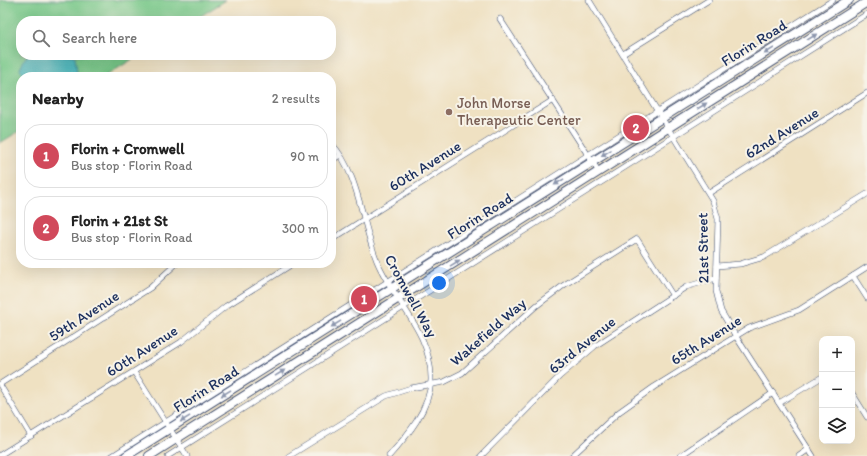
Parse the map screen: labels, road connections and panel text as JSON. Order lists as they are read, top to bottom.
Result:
{
  "streets": {
    "main road": ["Florin Road"],
    "street": [
      "62nd Avenue",
      "60th Avenue",
      "21st Street",
      "Cromwell Way",
      "59th Avenue",
      "Wakefield Way",
      "65th Avenue",
      "63rd Avenue"
    ]
  },
  "crossings": [
    ["Florin Road", "21st Street"],
    ["Florin Road", "Cromwell Way"],
    ["62nd Avenue", "21st Street"],
    ["60th Avenue", "Cromwell Way"],
    ["21st Street", "65th Avenue"],
    ["21st Street", "63rd Avenue"],
    ["Cromwell Way", "Wakefield Way"],
    ["Wakefield Way", "63rd Avenue"]
  ],
  "places": ["John Morse Therapeutic Center"],
  "page": {
    "search": "Search here",
    "heading": ["Nearby", "2 results"],
    "pins": ["2", "1"],
    "list": [
      {
        "mark": "1",
        "name": "Florin + Cromwell",
        "note": "Bus stop · Florin Road",
        "value": "90 m"
      },
      {
        "mark": "2",
        "name": "Florin + 21st St",
        "note": "Bus stop · Florin Road",
        "value": "300 m"
      }
    ],
    "map_buttons": ["+", "−"]
  }
}
